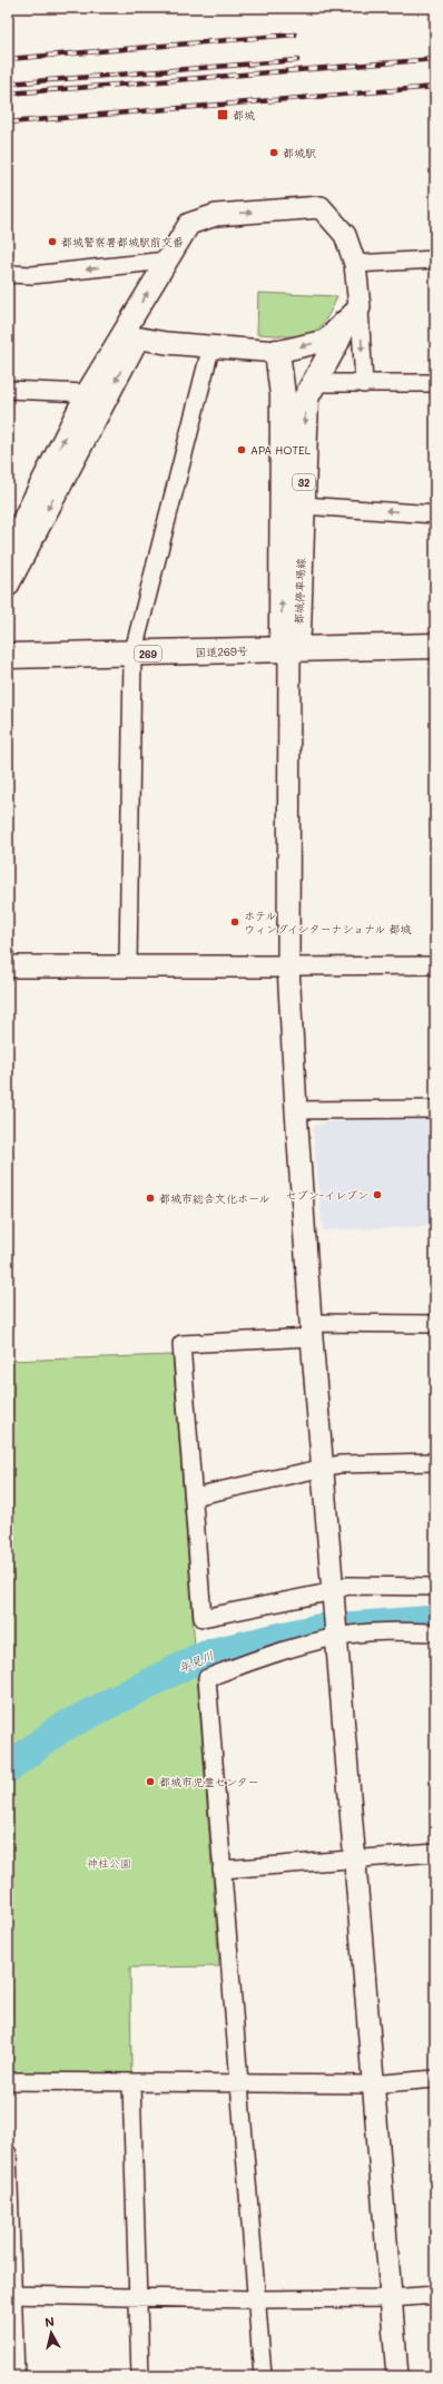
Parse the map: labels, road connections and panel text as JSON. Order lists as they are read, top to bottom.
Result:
{
  "streets": {
    "main road": [
      "32",
      "都城停車場線",
      "国道269号",
      "269"
    ]
  },
  "crossings": [
    ["都城停車場線", "国道269号"]
  ],
  "water": ["年見川"],
  "parks": ["神柱公園"],
  "places": {
    "transit": ["都城"],
    "other": [
      "都城駅",
      "都城警察署都城駅前交番",
      "APA HOTEL",
      "ホテル ウィングインターナショナル 都城",
      "セブン-イレブン",
      "都城市総合文化ホール",
      "都城市児童センター"
    ]
  },
  "north": "top"
}
